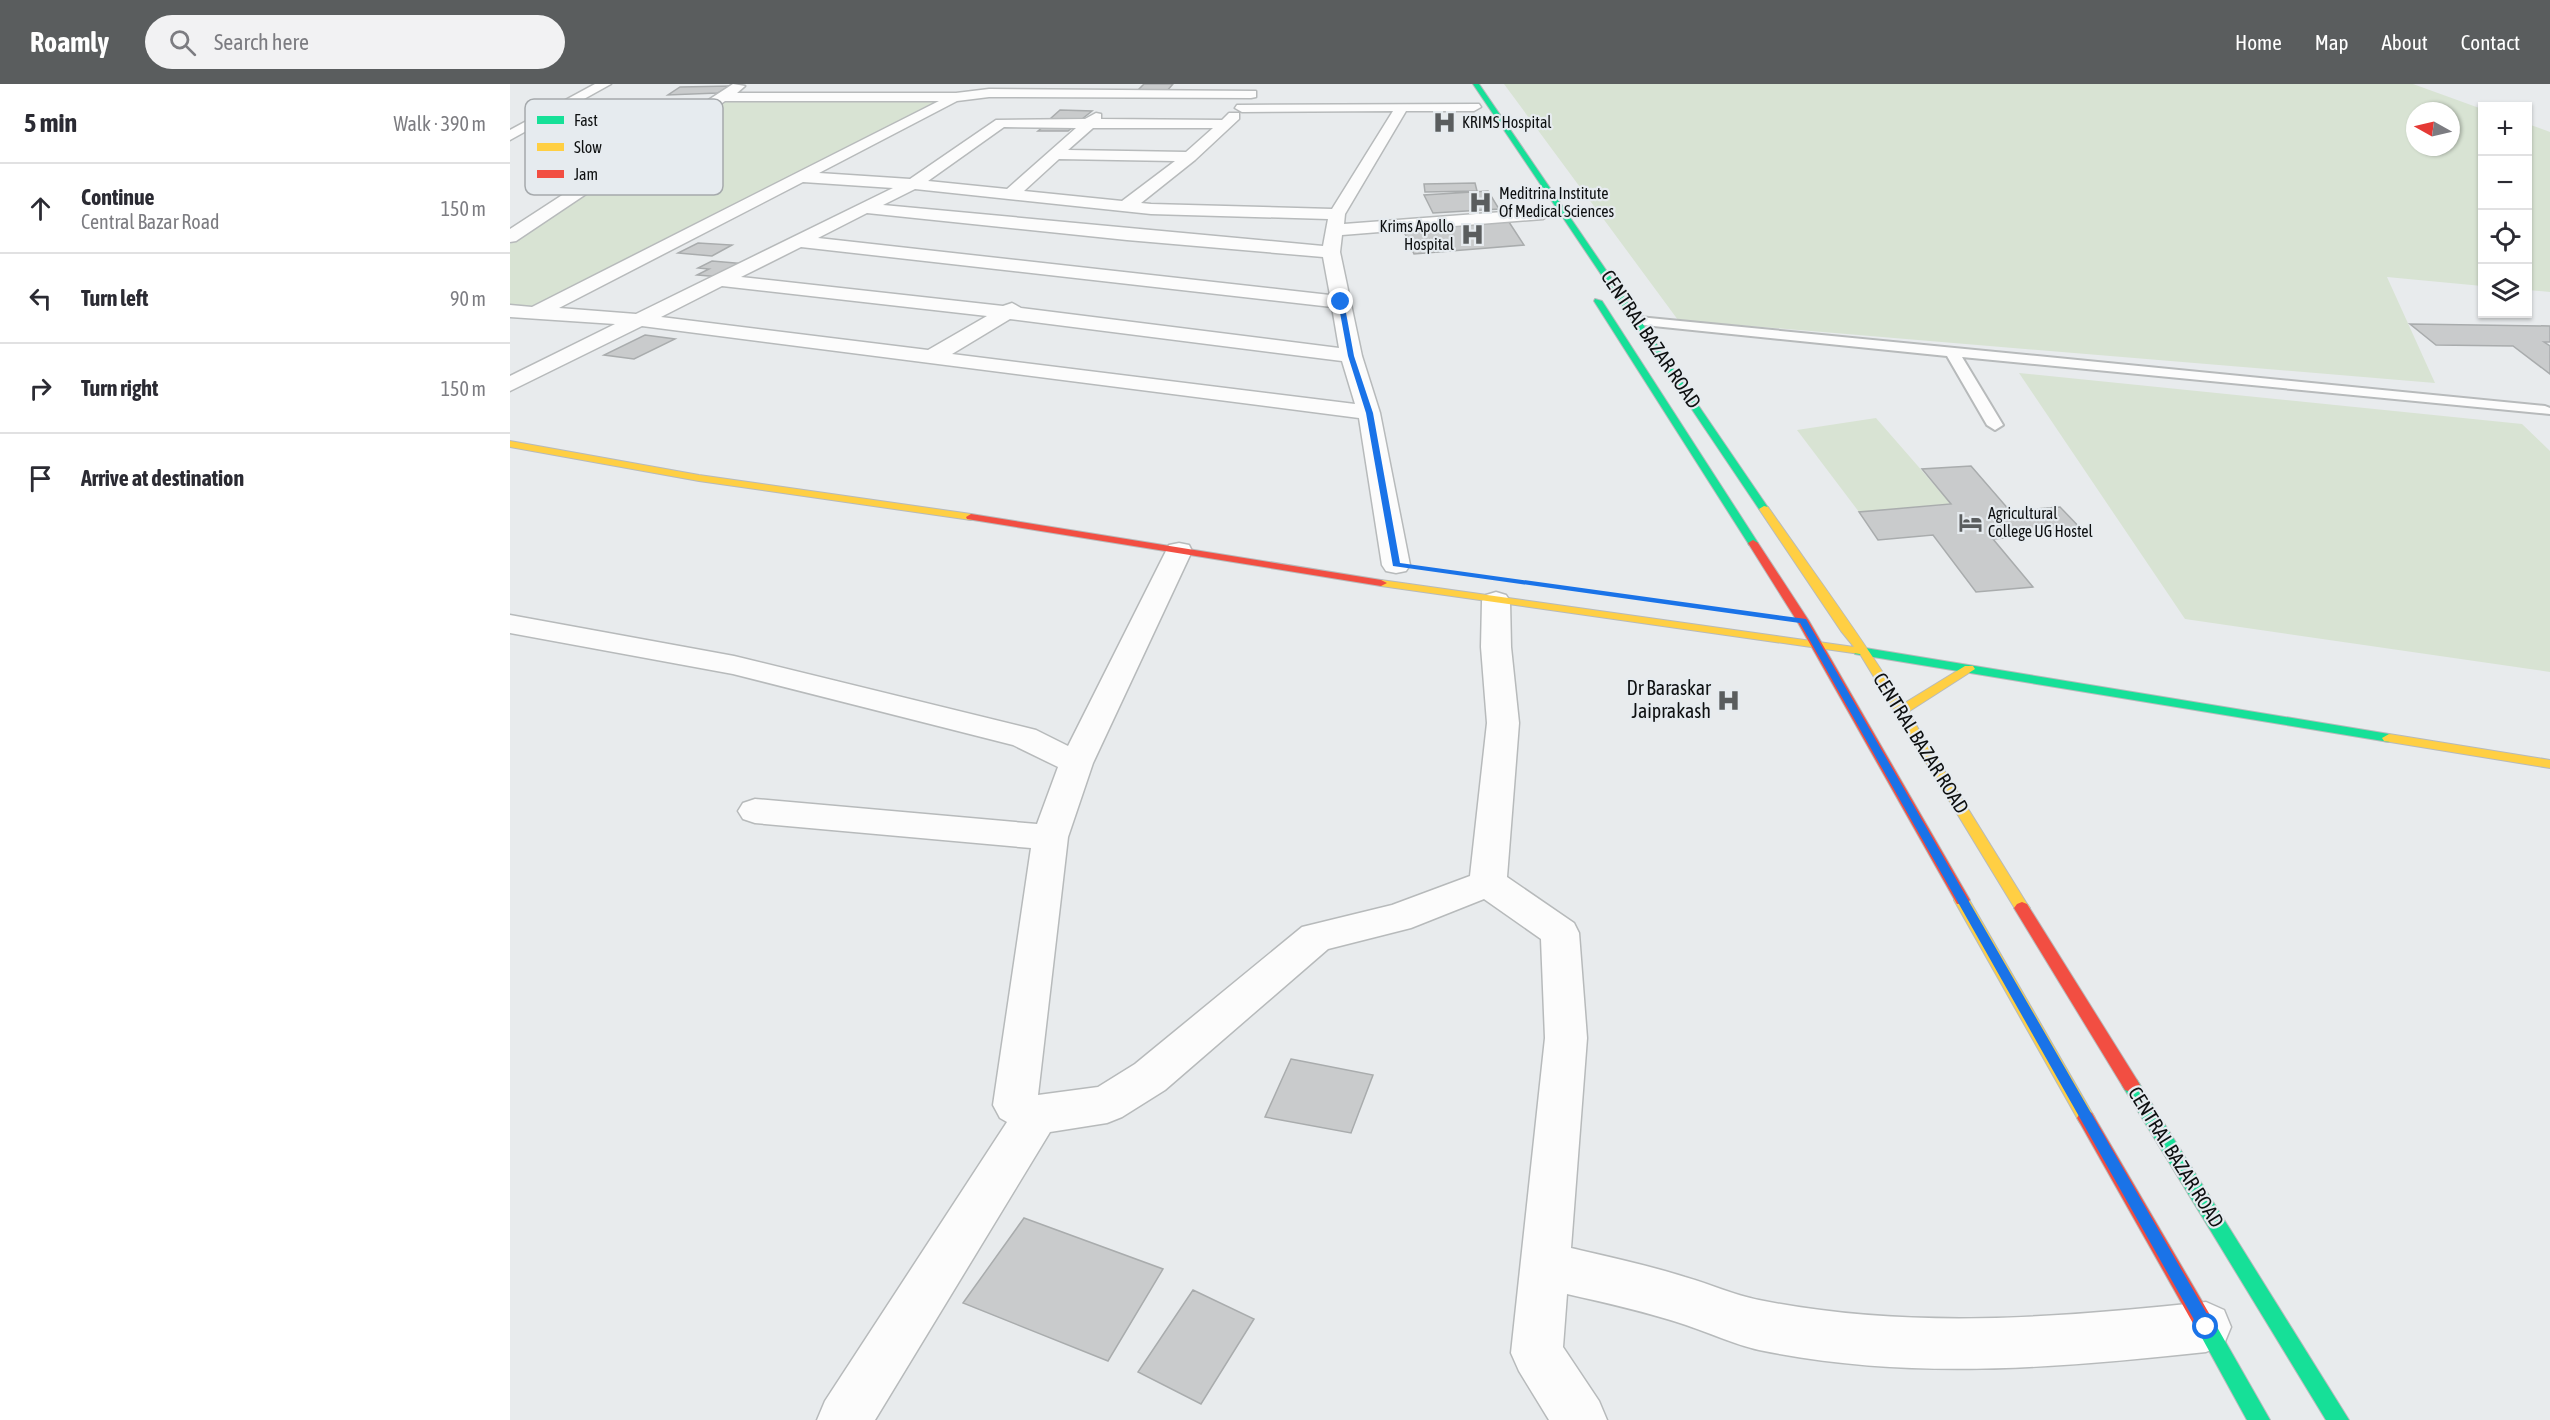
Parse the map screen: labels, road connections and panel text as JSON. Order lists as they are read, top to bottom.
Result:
{
  "streets": {
    "main road": ["CENTRAL BAZAR ROAD"]
  },
  "places": {
    "hospital": [
      "KRIMS Hospital",
      "Meditrina Institute Of Medical Sciences",
      "Krims Apollo Hospital",
      "Dr Baraskar Jaiprakash"
    ],
    "hotel": ["Agricultural College UG Hostel"]
  },
  "legend": ["Fast", "Slow", "Jam"],
  "north": "left",
  "page": {
    "header": "Roamly",
    "search": "Search here",
    "nav": [
      "Home",
      "Map",
      "About",
      "Contact"
    ],
    "heading": ["5 min", "Walk · 390 m"],
    "map_buttons": ["+", "−"],
    "list": [
      ["Continue", "Central Bazar Road", "150 m"],
      ["Turn left", "90 m"],
      ["Turn right", "150 m"],
      "Arrive at destination"
    ]
  }
}
